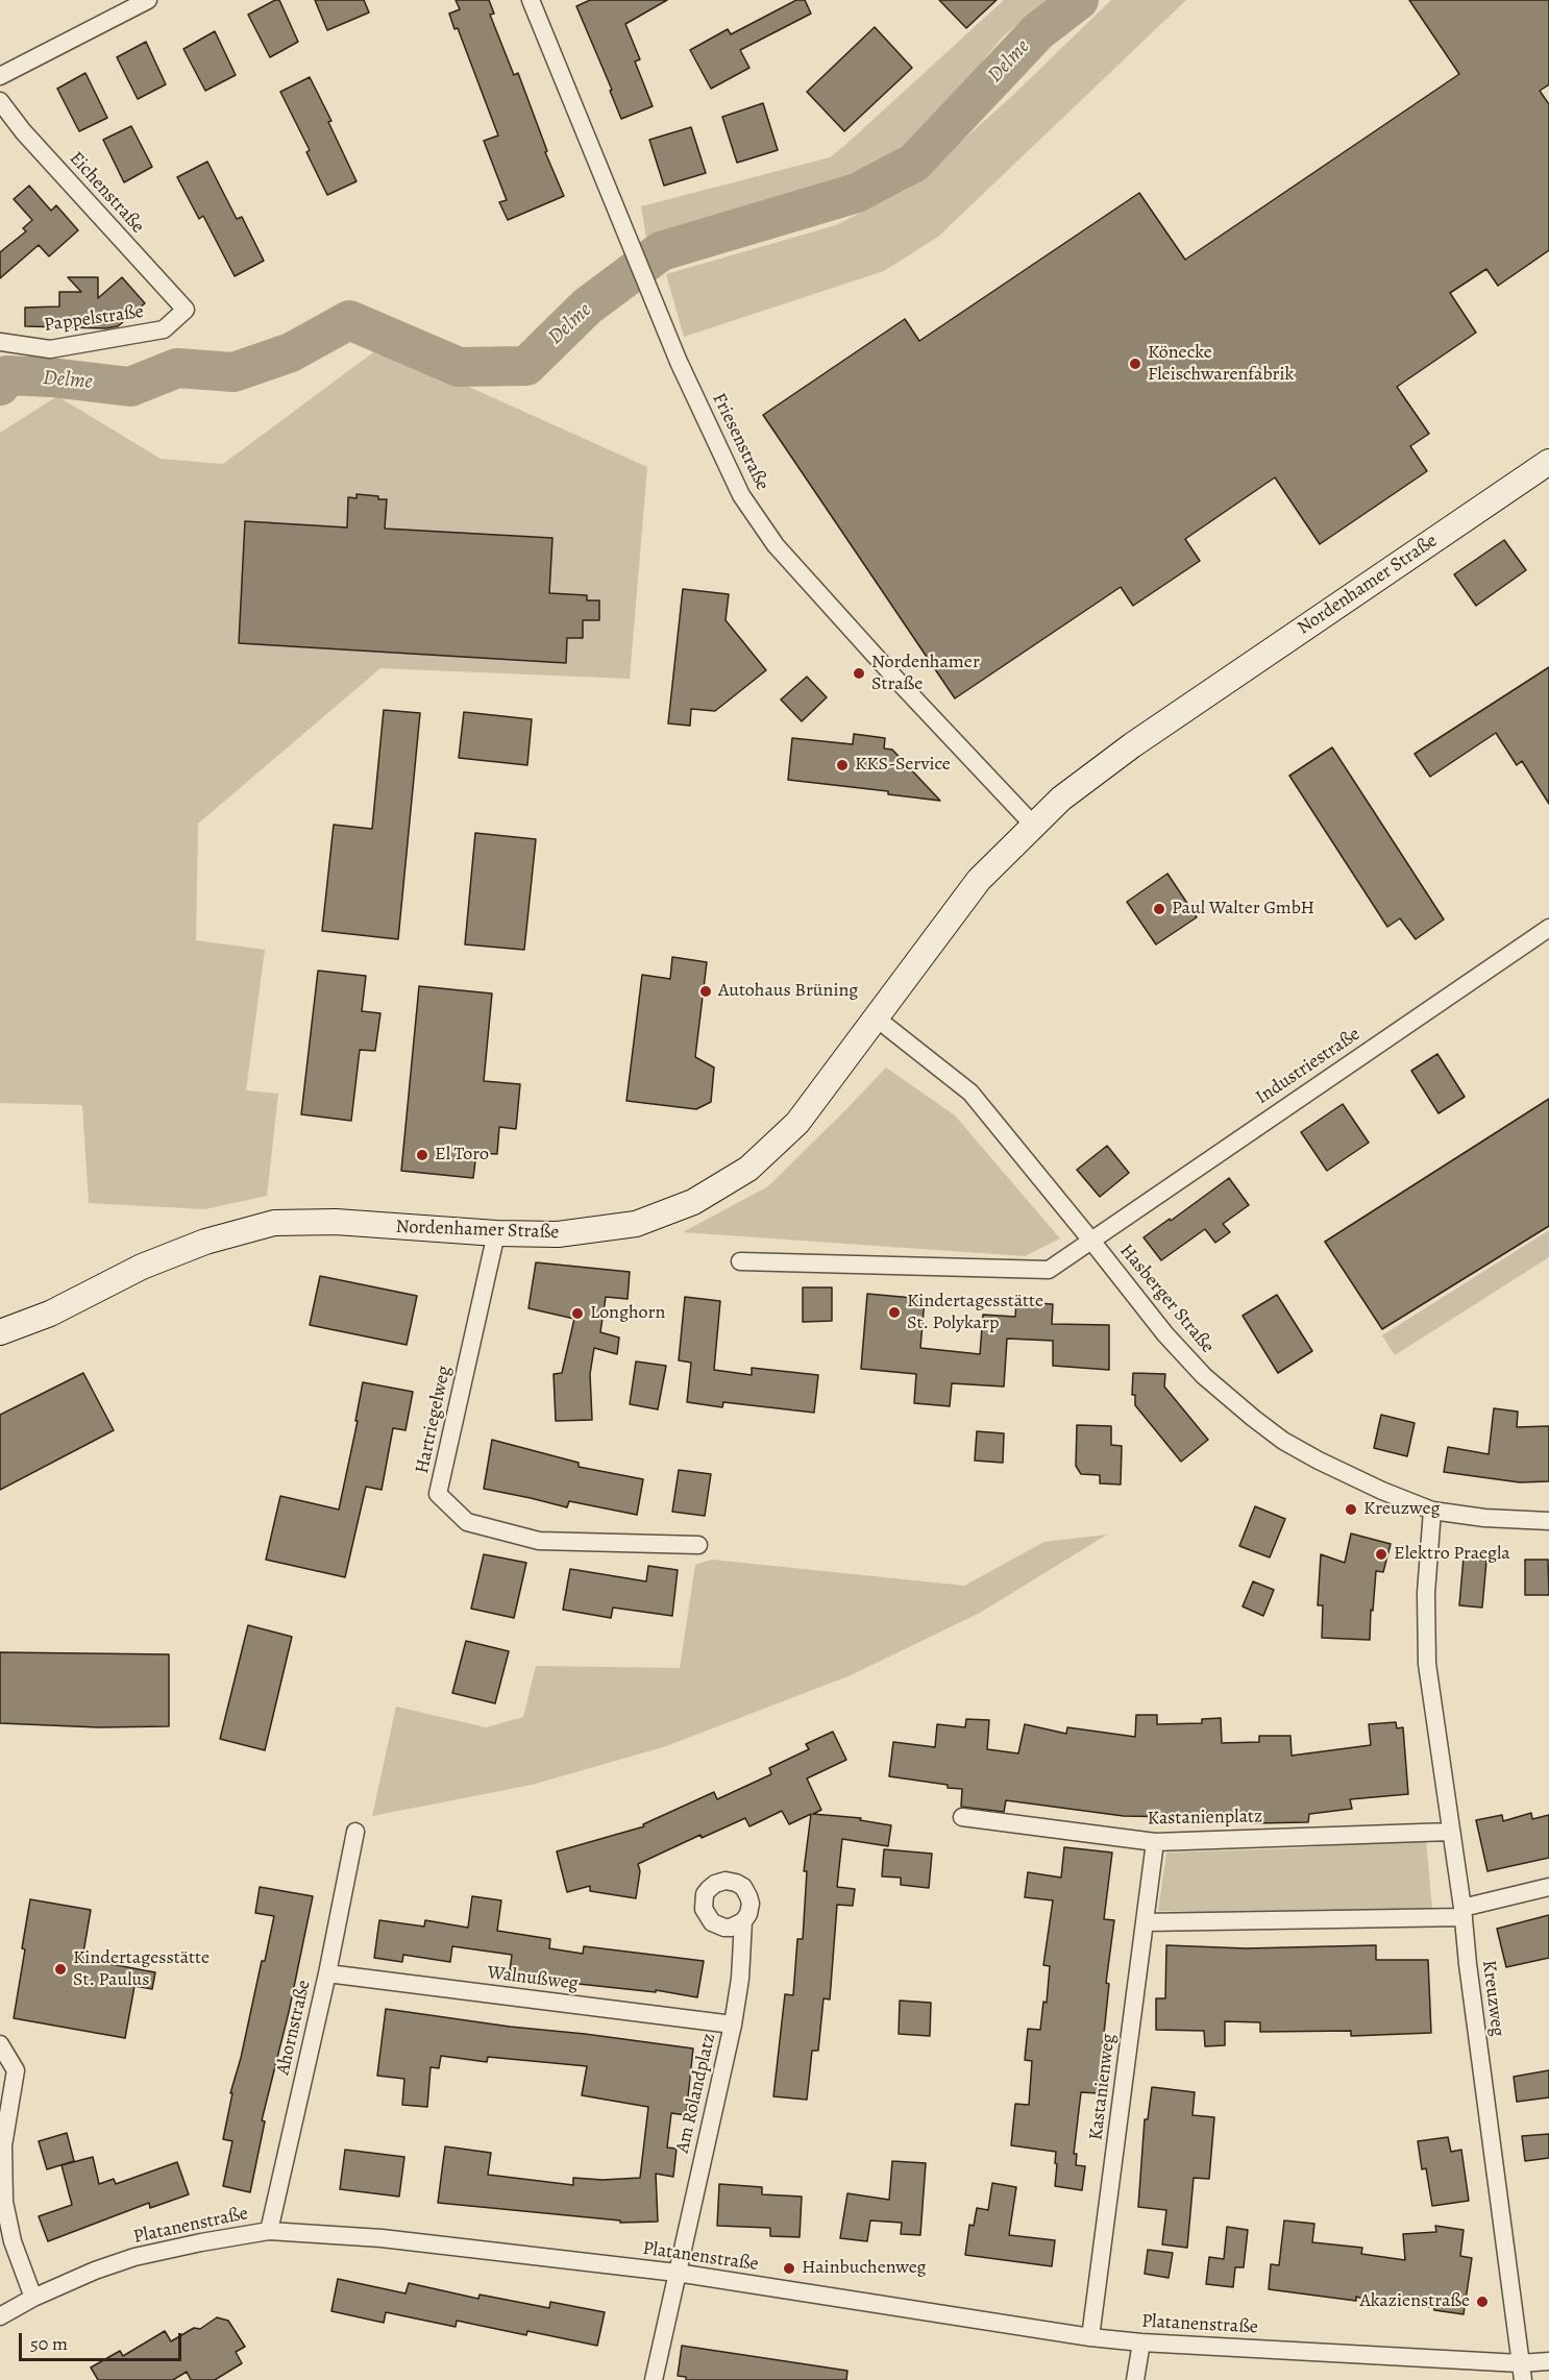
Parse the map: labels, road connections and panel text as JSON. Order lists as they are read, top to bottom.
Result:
{
  "streets": {
    "street": [
      "Eichenstraße",
      "Pappelstraße",
      "Friesenstraße",
      "Nordenhamer Straße",
      "Industriestraße",
      "Hasberger Straße",
      "Hartriegelweg",
      "Kastanienplatz",
      "Walnußweg",
      "Kreuzweg",
      "Ahornstraße",
      "Kastanienweg",
      "Am Rolandplatz",
      "Platanenstraße"
    ]
  },
  "crossings": [
    ["Eichenstraße", "Pappelstraße"],
    ["Friesenstraße", "Nordenhamer Straße"],
    ["Nordenhamer Straße", "Hasberger Straße"],
    ["Nordenhamer Straße", "Hartriegelweg"],
    ["Industriestraße", "Hasberger Straße"],
    ["Hasberger Straße", "Kreuzweg"],
    ["Kastanienplatz", "Kreuzweg"],
    ["Kastanienplatz", "Kastanienweg"],
    ["Walnußweg", "Ahornstraße"],
    ["Walnußweg", "Am Rolandplatz"],
    ["Kreuzweg", "Platanenstraße"],
    ["Ahornstraße", "Platanenstraße"],
    ["Kastanienweg", "Platanenstraße"],
    ["Am Rolandplatz", "Platanenstraße"]
  ],
  "water": ["Delme"],
  "places": [
    "Könecke Fleischwarenfabrik",
    "Nordenhamer Straße",
    "KKS-Service",
    "Paul Walter GmbH",
    "Autohaus Brüning",
    "El Toro",
    "Kindertagesstätte St. Polykarp",
    "Longhorn",
    "Kreuzweg",
    "Elektro Praegla",
    "Kindertagesstätte St. Paulus",
    "Hainbuchenweg",
    "Akazienstraße"
  ],
  "scale_bar": "50 m"
}
